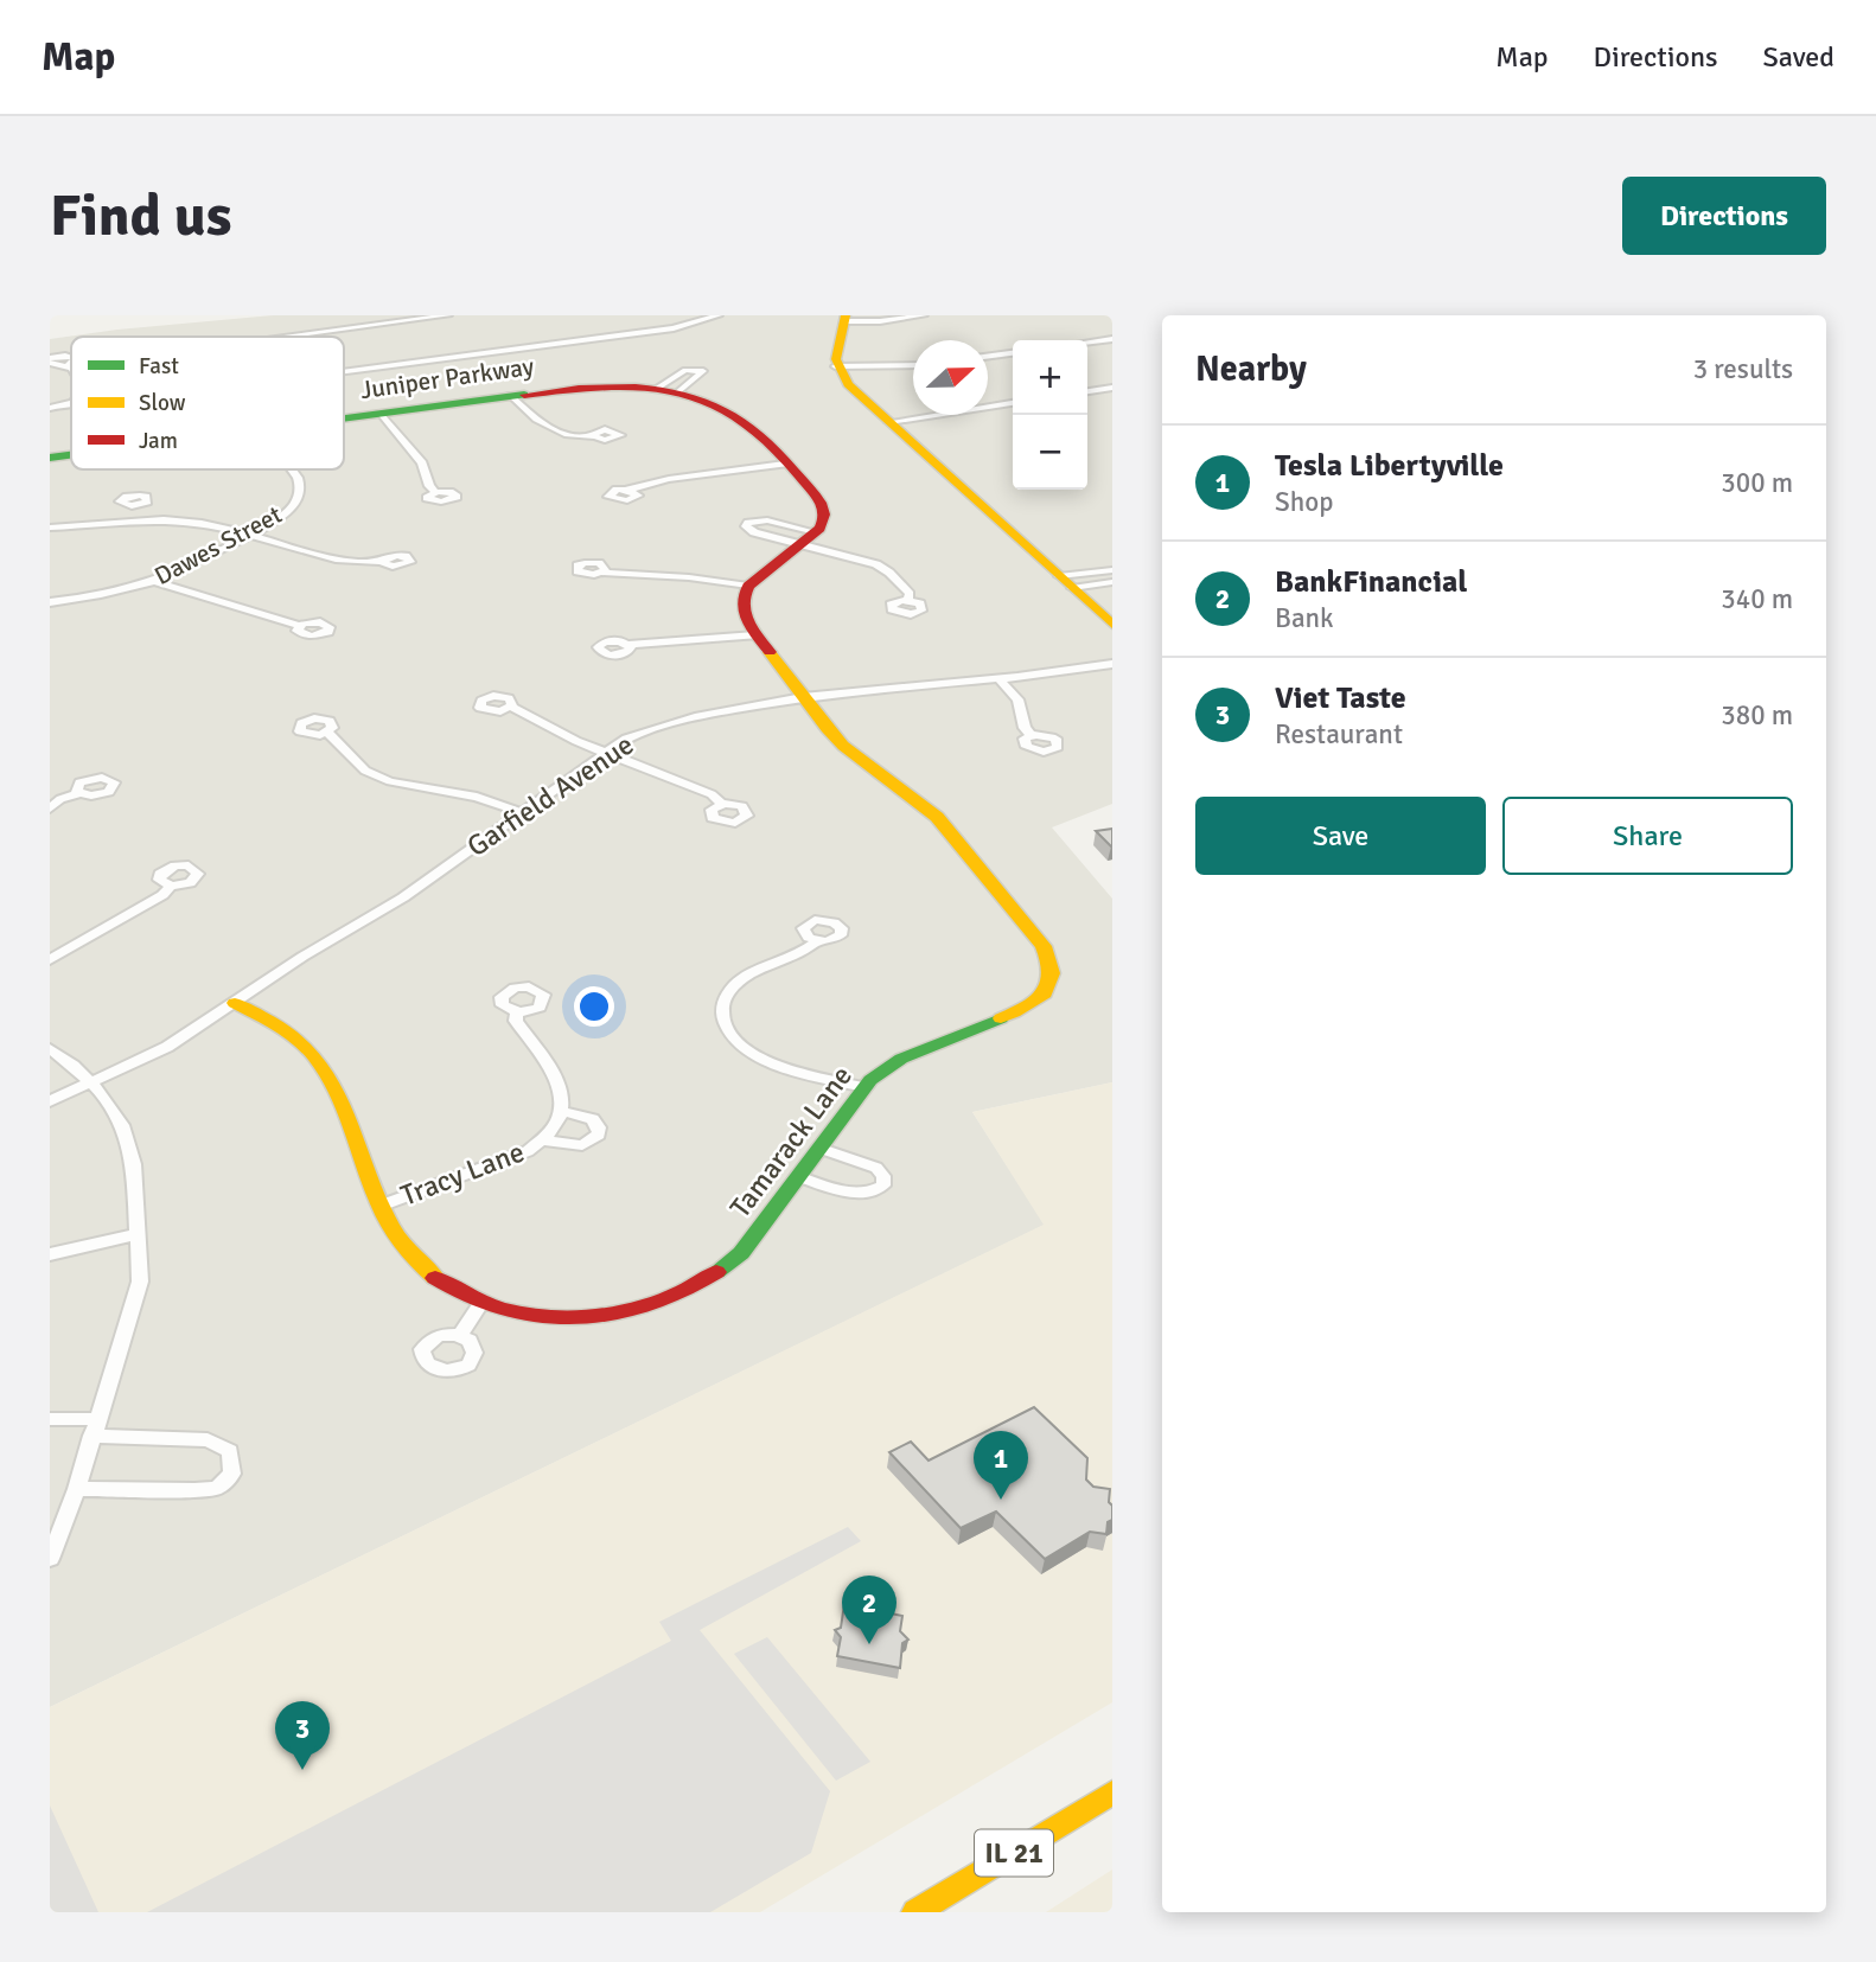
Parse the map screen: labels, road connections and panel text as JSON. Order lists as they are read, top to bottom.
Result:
{
  "streets": {
    "street": [
      "Juniper Parkway",
      "Dawes Street",
      "Garfield Avenue",
      "Tamarack Lane",
      "Tracy Lane",
      "IL 21"
    ]
  },
  "crossings": [
    ["Garfield Avenue", "Tamarack Lane"],
    ["Tamarack Lane", "Tracy Lane"]
  ],
  "legend": ["Fast", "Slow", "Jam"],
  "north": "right",
  "page": {
    "header": "Map",
    "nav": ["Map", "Directions", "Saved"],
    "buttons": [
      "Directions",
      ["Save", "Share"]
    ],
    "title": "Find us",
    "heading": ["Nearby", "3 results"],
    "map_buttons": ["+", "−"],
    "list": [
      {
        "mark": "1",
        "name": "Tesla Libertyville",
        "note": "Shop",
        "value": "300 m"
      },
      {
        "mark": "2",
        "name": "BankFinancial",
        "note": "Bank",
        "value": "340 m"
      },
      {
        "mark": "3",
        "name": "Viet Taste",
        "note": "Restaurant",
        "value": "380 m"
      }
    ],
    "pins": ["1", "2", "3"]
  }
}
